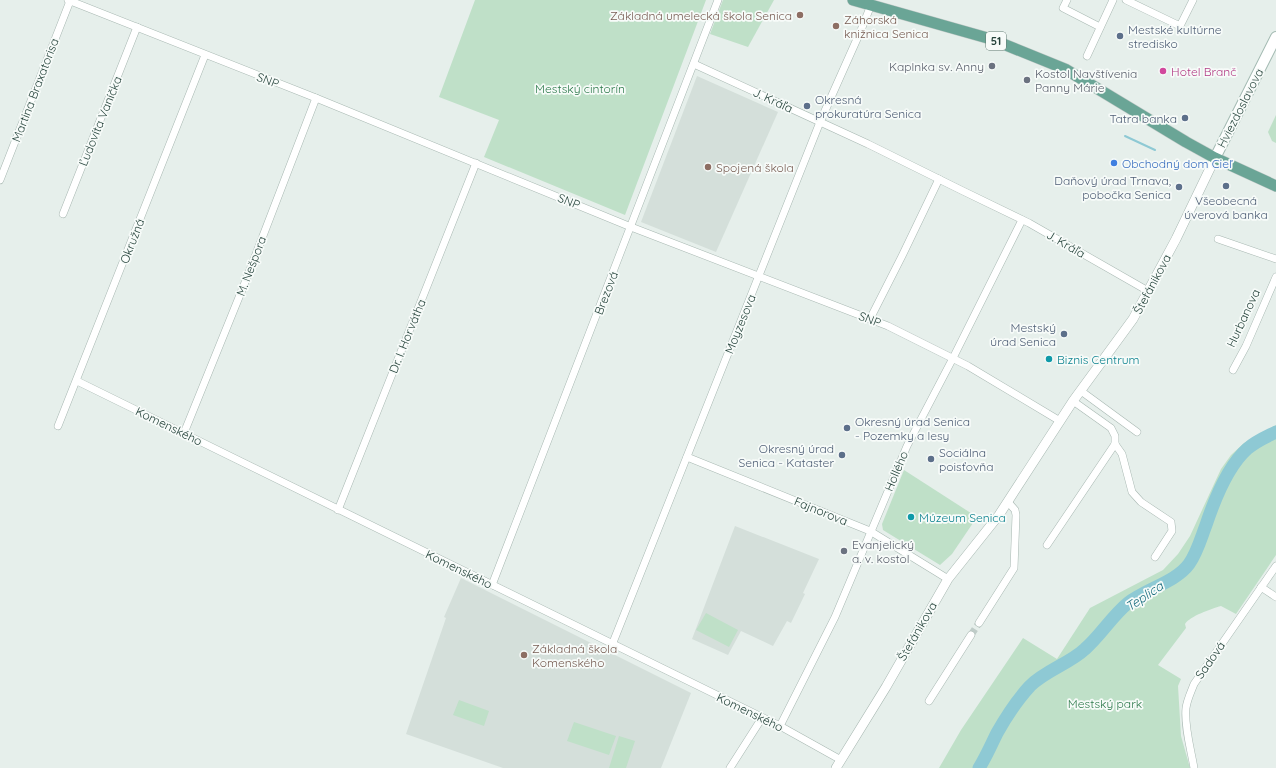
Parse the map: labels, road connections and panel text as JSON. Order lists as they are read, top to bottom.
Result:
{
  "streets": {
    "main road": ["51", "Hviezdoslavova"],
    "street": [
      "SNP",
      "Martina Braxatorisa",
      "J. Kráľa",
      "Ľudovíta Vaníčka",
      "Okružná",
      "M. Nešpora",
      "Štefánikova",
      "Brezová",
      "Hurbanova",
      "Moyzesova",
      "Dr. I. Horvátha",
      "Komenského",
      "Hollého",
      "Fajnorova",
      "Sadová"
    ]
  },
  "crossings": [
    ["51", "Hviezdoslavova"],
    ["51", "Štefánikova"],
    ["51", "Moyzesova"],
    ["SNP", "Martina Braxatorisa"],
    ["SNP", "Ľudovíta Vaníčka"],
    ["SNP", "Okružná"],
    ["SNP", "M. Nešpora"],
    ["SNP", "Štefánikova"],
    ["SNP", "Brezová"],
    ["SNP", "Moyzesova"],
    ["SNP", "Dr. I. Horvátha"],
    ["SNP", "Hollého"],
    ["J. Kráľa", "Štefánikova"],
    ["J. Kráľa", "Brezová"],
    ["J. Kráľa", "Moyzesova"],
    ["J. Kráľa", "Hollého"],
    ["Hviezdoslavova", "Štefánikova"],
    ["Okružná", "Komenského"],
    ["M. Nešpora", "Komenského"],
    ["Štefánikova", "Komenského"],
    ["Štefánikova", "Fajnorova"],
    ["Brezová", "Komenského"],
    ["Moyzesova", "Komenského"],
    ["Moyzesova", "Fajnorova"],
    ["Dr. I. Horvátha", "Komenského"],
    ["Komenského", "Hollého"],
    ["Hollého", "Fajnorova"]
  ],
  "water": ["Teplica"],
  "parks": ["Mestský cintorín", "Mestský park"],
  "places": [
    "Základná umelecká škola Senica",
    "Záhorská knižnica Senica",
    "Mestské kultúrne stredisko",
    "Kaplnka sv. Anny",
    "Hotel Branč",
    "Kostol Navštívenia Panny Márie",
    "Okresná prokuratúra Senica",
    "Tatra banka",
    "Obchodný dom Cieľ",
    "Spojená škola",
    "Všeobecná úverová banka",
    "Daňový úrad Trnava, pobočka Senica",
    "Mestský úrad Senica",
    "Biznis Centrum",
    "Okresný úrad Senica - Pozemky a lesy",
    "Okresný úrad Senica - Kataster",
    "Sociálna poisťovňa",
    "Múzeum Senica",
    "Evanjelický a. v. kostol",
    "Základná škola Komenského"
  ]
}
